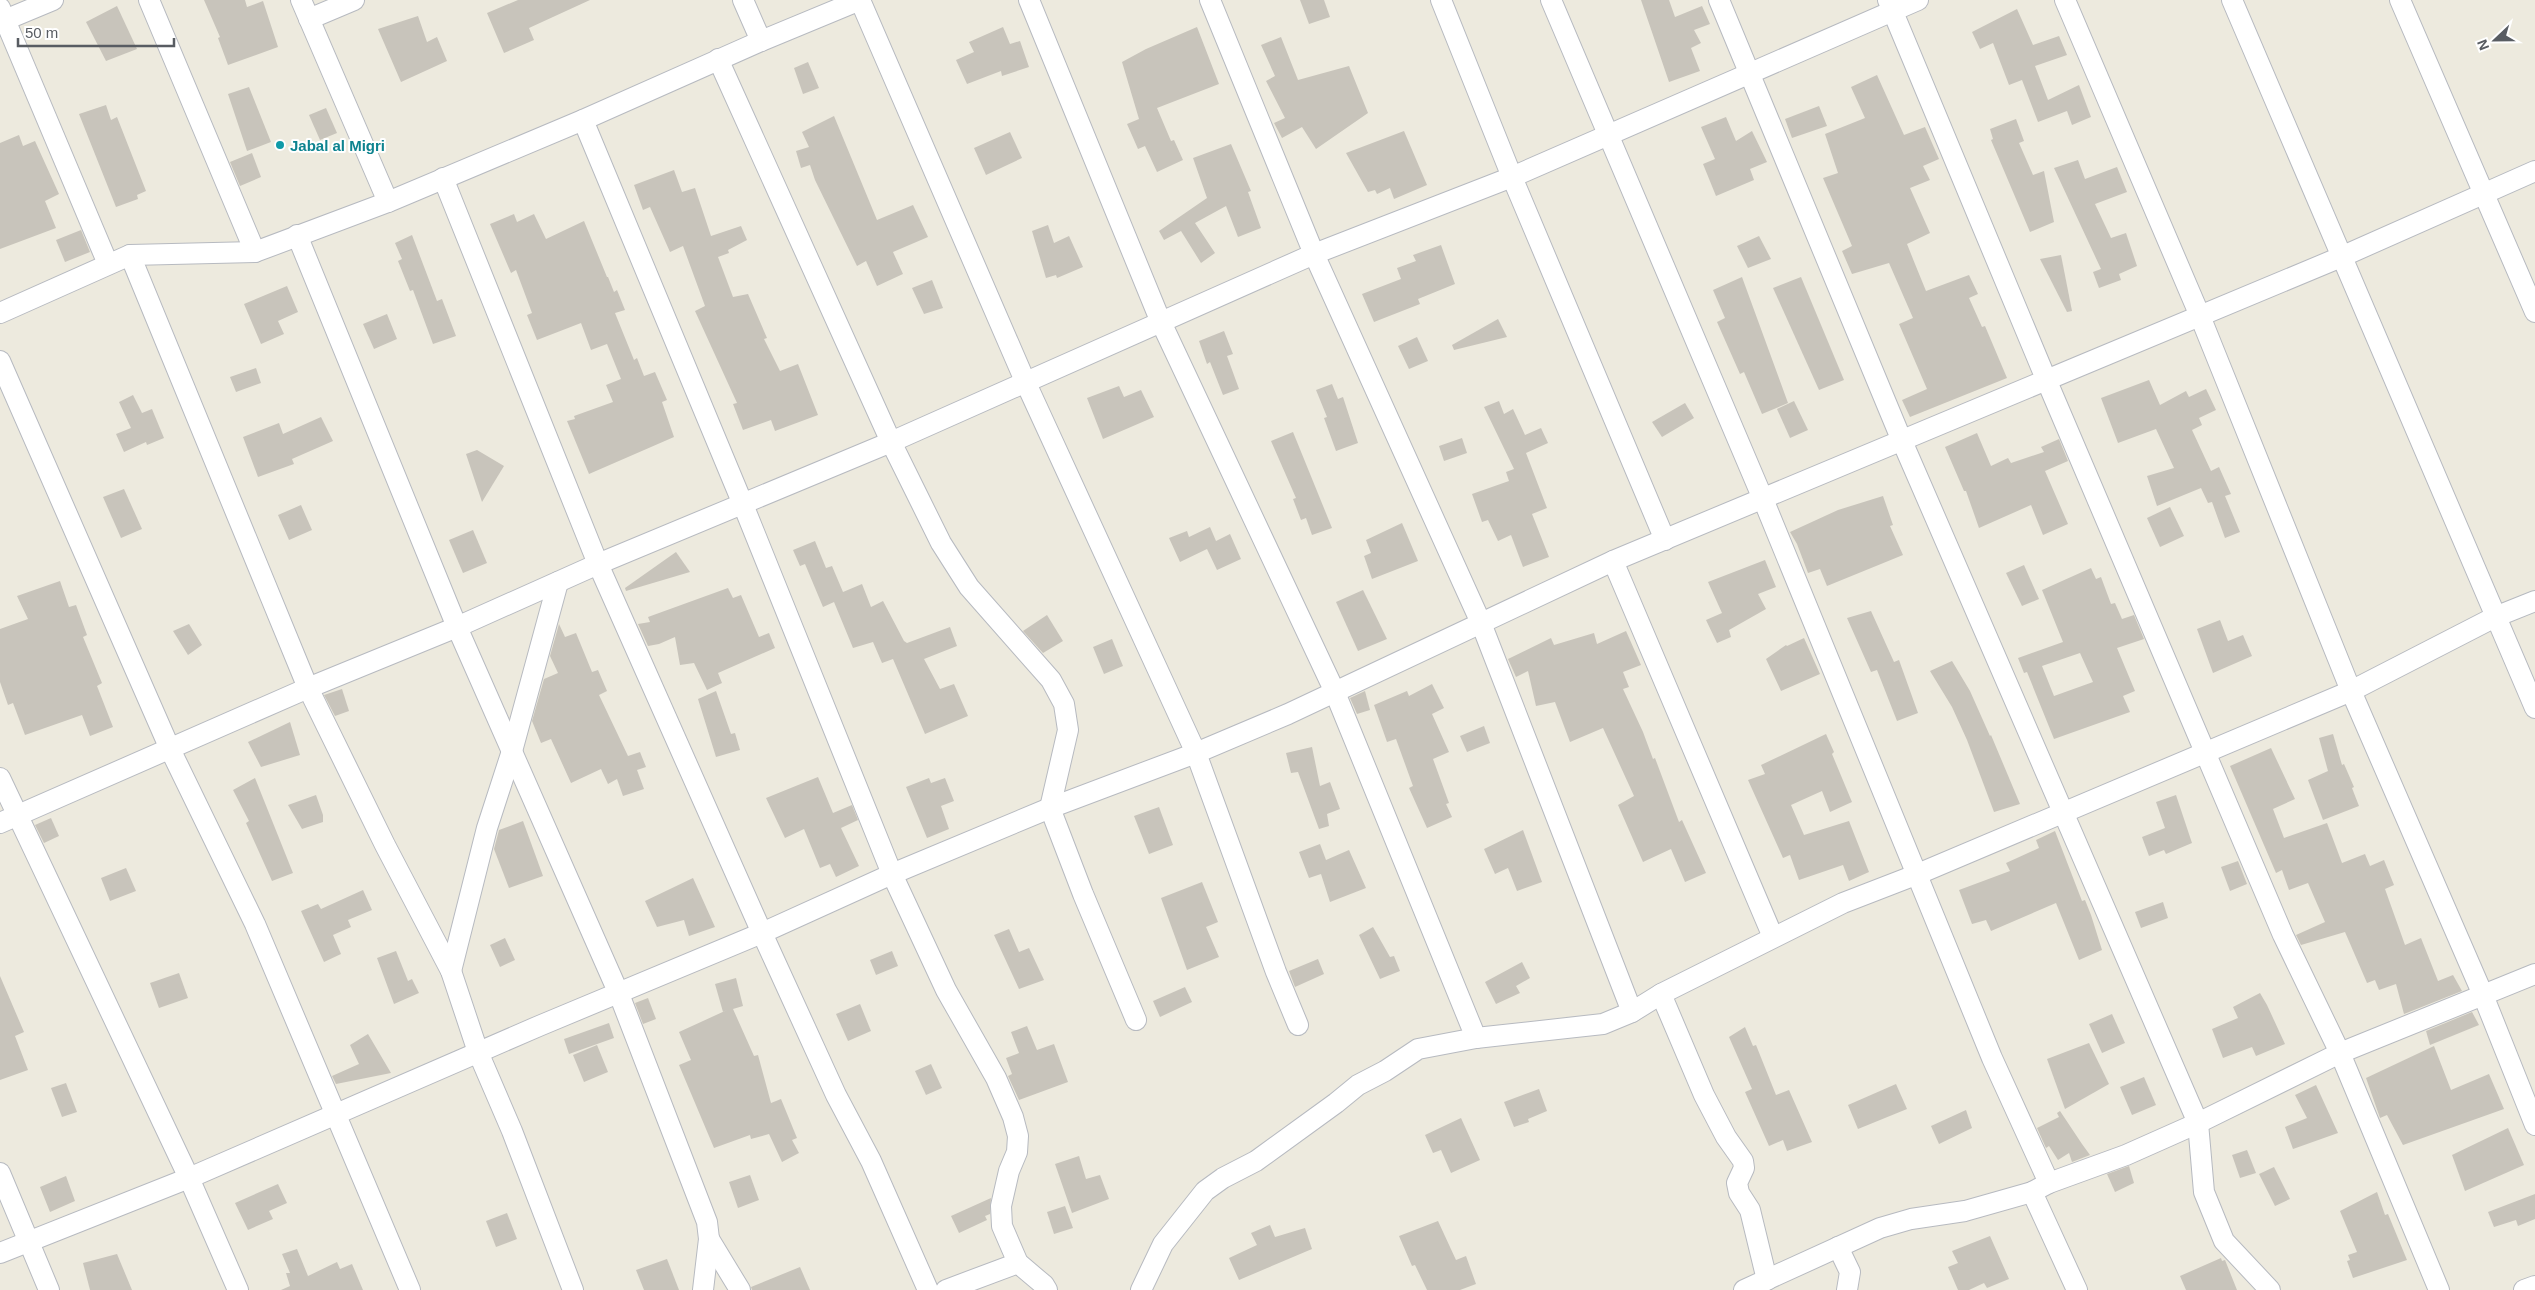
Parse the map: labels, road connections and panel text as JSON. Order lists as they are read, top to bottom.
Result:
{
  "places": ["Jabal al Migri"],
  "scale_bar": "50 m",
  "north": "left"
}
